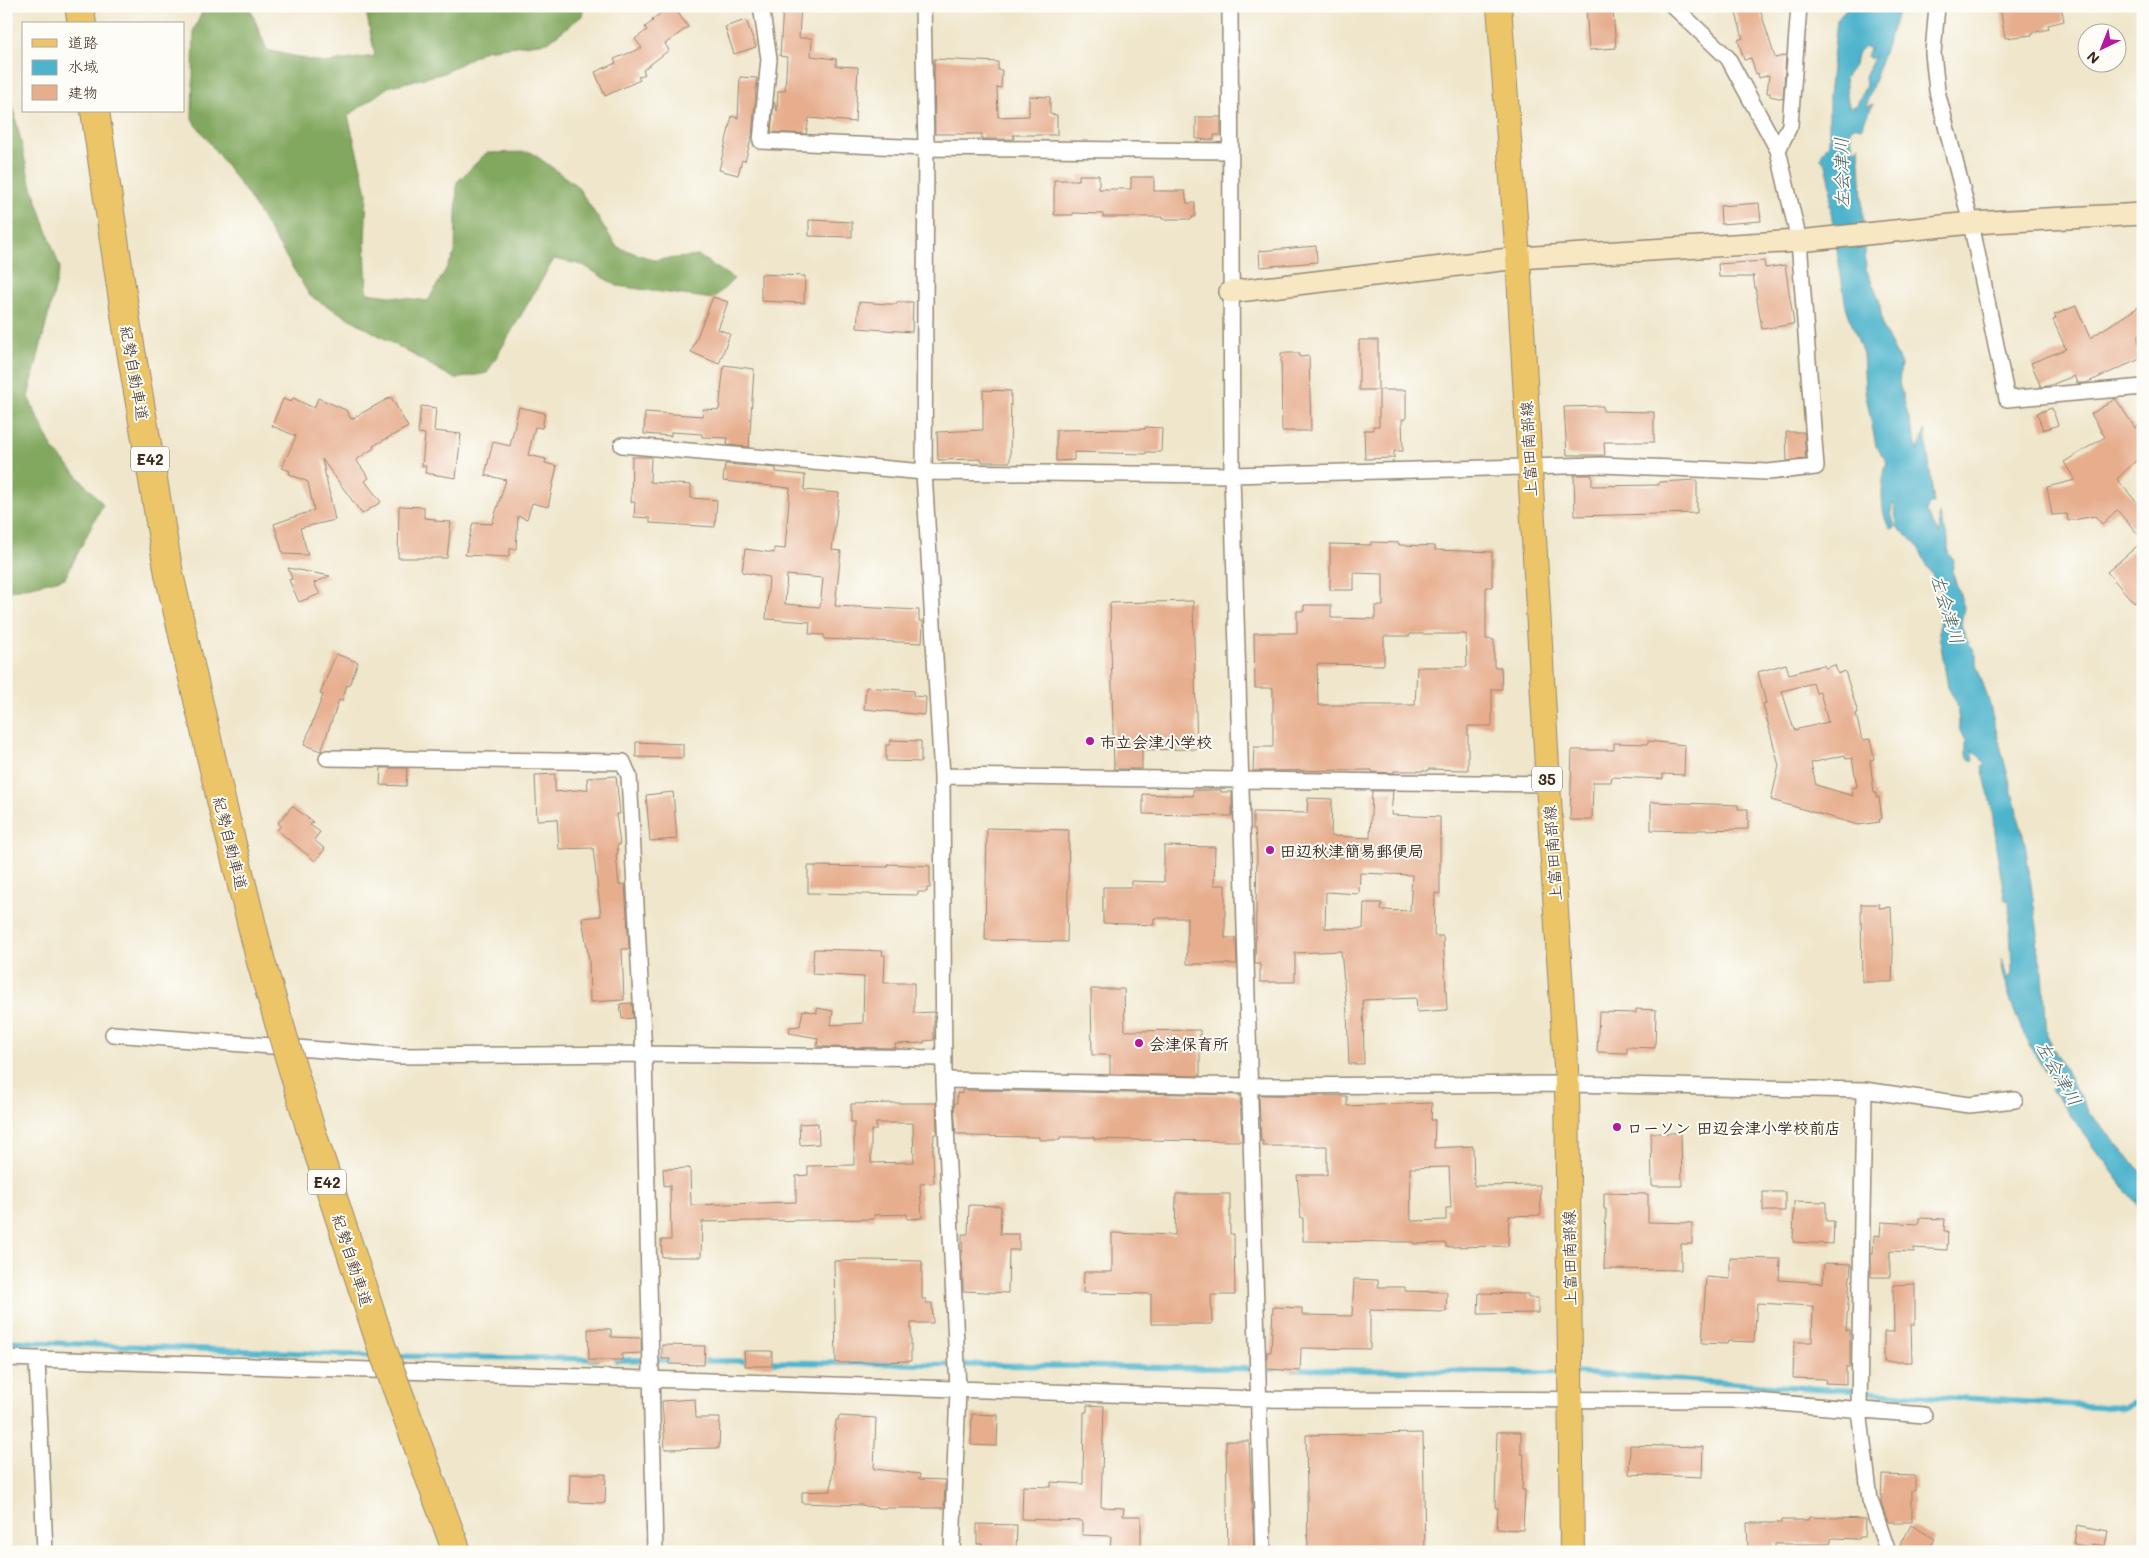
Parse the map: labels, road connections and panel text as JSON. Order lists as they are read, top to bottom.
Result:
{
  "streets": {
    "highway": ["紀勢自動車道", "E42"],
    "main road": ["上富田南部線", "35"]
  },
  "water": ["左会津川"],
  "places": [
    "市立会津小学校",
    "田辺秋津簡易郵便局",
    "会津保育所",
    "ローソン 田辺会津小学校前店"
  ],
  "legend": ["道路", "水域", "建物"],
  "north": "bottom left"
}
